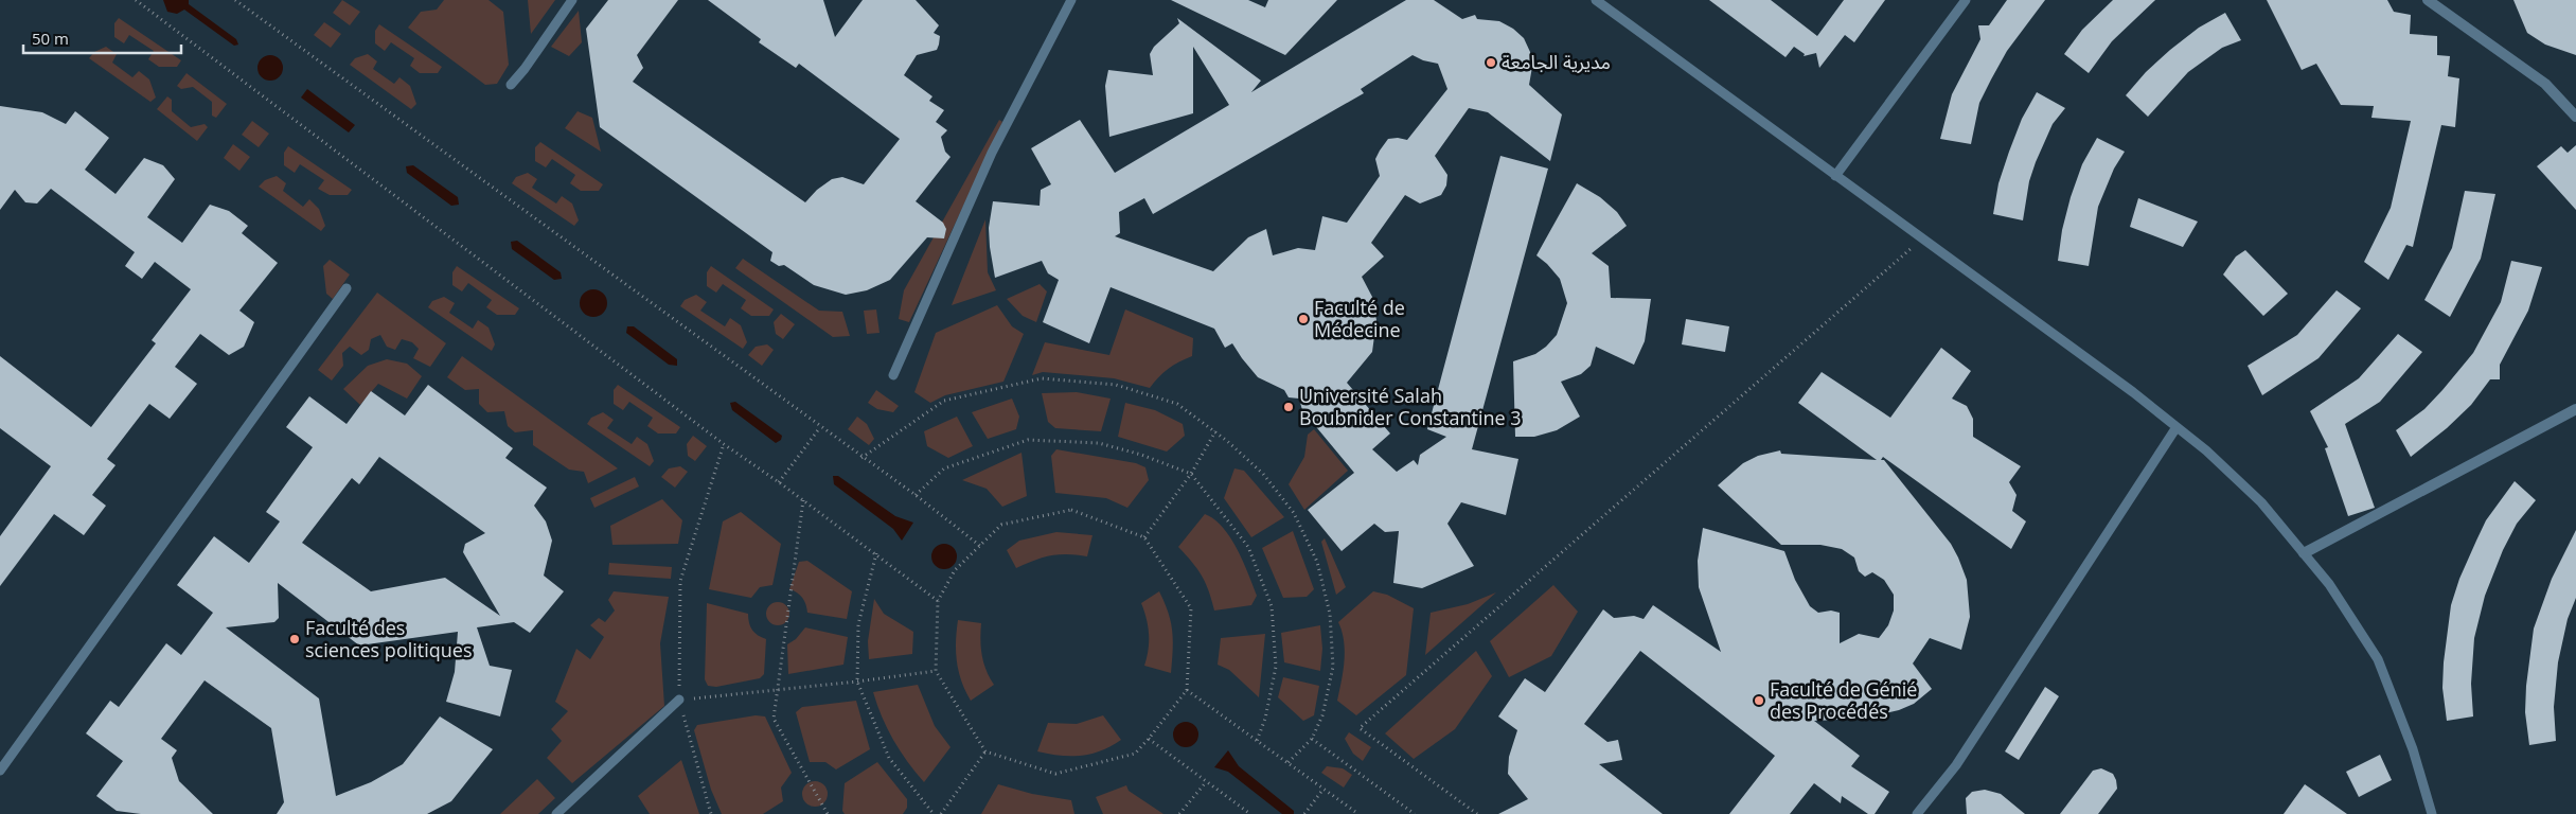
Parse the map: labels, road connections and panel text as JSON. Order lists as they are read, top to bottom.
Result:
{
  "places": [
    "مديرية الجامعة",
    "Faculté de Médecine",
    "Université Salah Boubnider Constantine 3",
    "Faculté des sciences politiques",
    "Faculté de Génié des Procédés"
  ],
  "scale_bar": "50 m"
}
